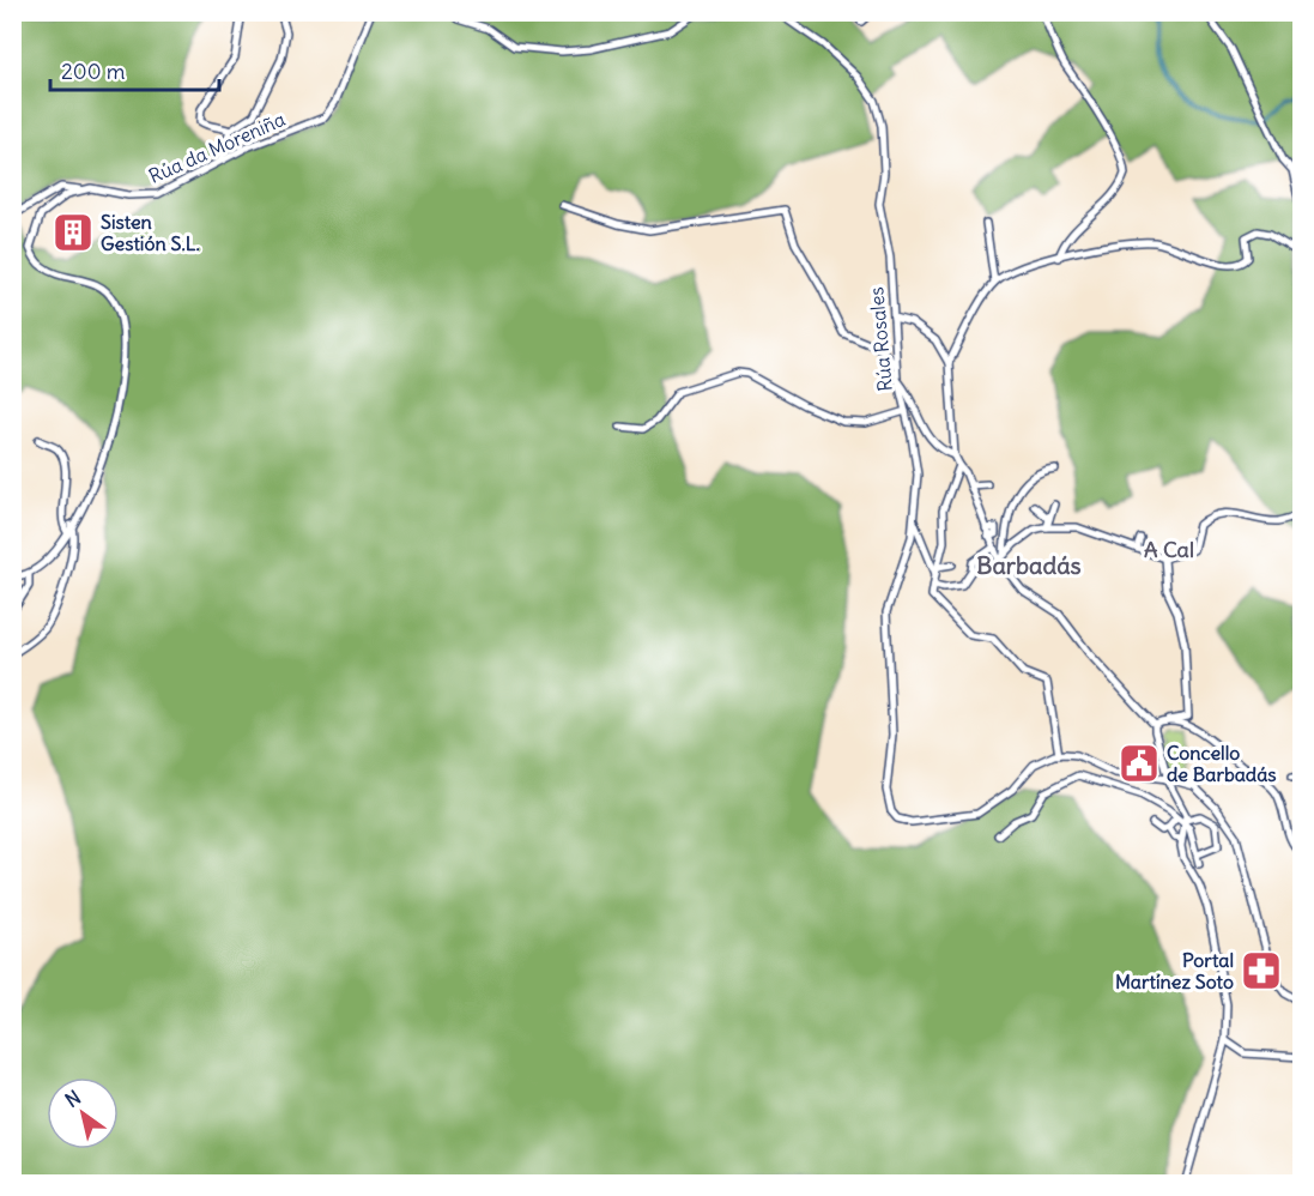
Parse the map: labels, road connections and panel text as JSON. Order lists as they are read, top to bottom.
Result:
{
  "streets": {
    "street": ["Rúa da Moreniña", "Rúa Rosales"]
  },
  "districts": ["A Cal", "Barbadás"],
  "places": {
    "building": ["Sisten Gestión S.L."],
    "public building": ["Concello de Barbadás"],
    "pharmacy": ["Portal Martínez Soto"]
  },
  "scale_bar": "200 m",
  "north": "top left"
}
